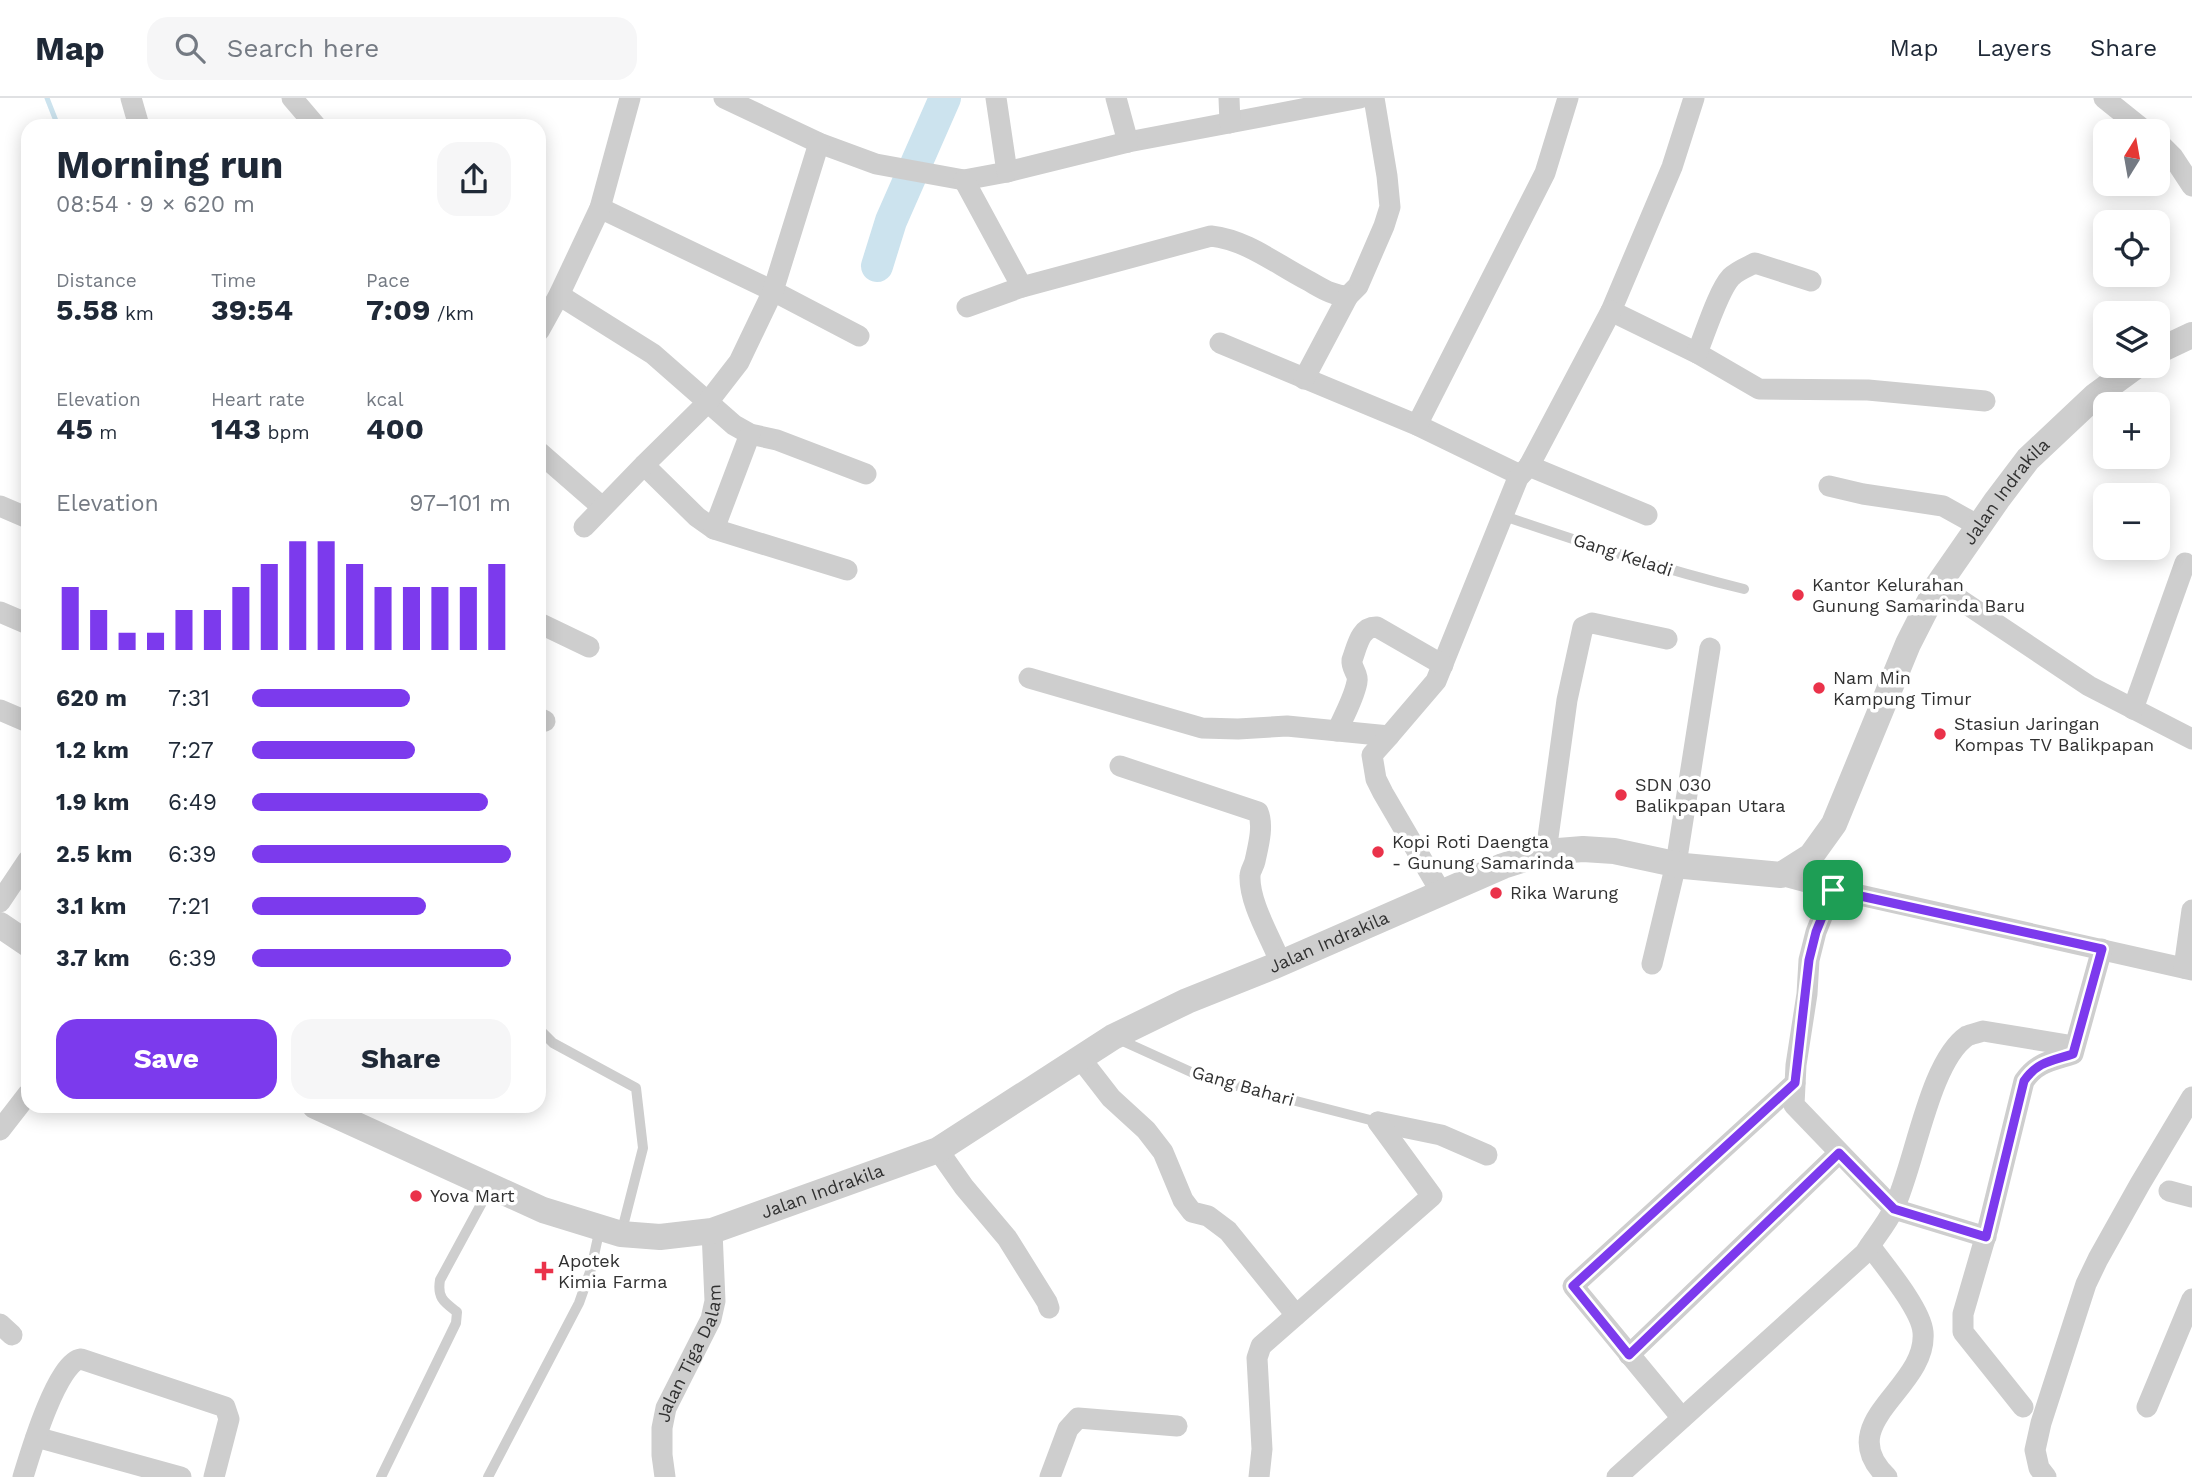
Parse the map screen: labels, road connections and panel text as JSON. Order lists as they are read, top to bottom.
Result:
{
  "streets": {
    "street": ["Jalan Indrakila", "Jalan Tiga Dalam"],
    "lane": ["Gang Keladi", "Gang Bahari"]
  },
  "crossings": [
    ["Jalan Indrakila", "Gang Bahari"],
    ["Jalan Indrakila", "Jalan Tiga Dalam"]
  ],
  "places": {
    "other": [
      "Kantor Kelurahan Gunung Samarinda Baru",
      "Nam Min Kampung Timur",
      "Stasiun Jaringan Kompas TV Balikpapan",
      "SDN 030 Balikpapan Utara",
      "Kopi Roti Daengta - Gunung Samarinda",
      "Rika Warung",
      "Yova Mart"
    ],
    "health": ["Apotek Kimia Farma"]
  },
  "north": "top",
  "page": {
    "header": "Map",
    "search": "Search here",
    "nav": ["Map", "Layers", "Share"],
    "map_buttons": ["+", "−"],
    "heading": ["Morning run", "08:54 · 9 × 620 m"],
    "stats": [
      ["Distance", "5.58 km"],
      ["Time", "39:54"],
      ["Pace", "7:09 /km"],
      ["Elevation", "45 m"],
      ["Heart rate", "143 bpm"],
      ["kcal", "400"]
    ],
    "chart": ["Elevation", "97–101 m"],
    "list": [
      {
        "name": "620 m",
        "note": "7:31"
      },
      {
        "name": "1.2 km",
        "note": "7:27"
      },
      {
        "name": "1.9 km",
        "note": "6:49"
      },
      {
        "name": "2.5 km",
        "note": "6:39"
      },
      {
        "name": "3.1 km",
        "note": "7:21"
      },
      {
        "name": "3.7 km",
        "note": "6:39"
      }
    ],
    "buttons": ["Save", "Share"]
  }
}
